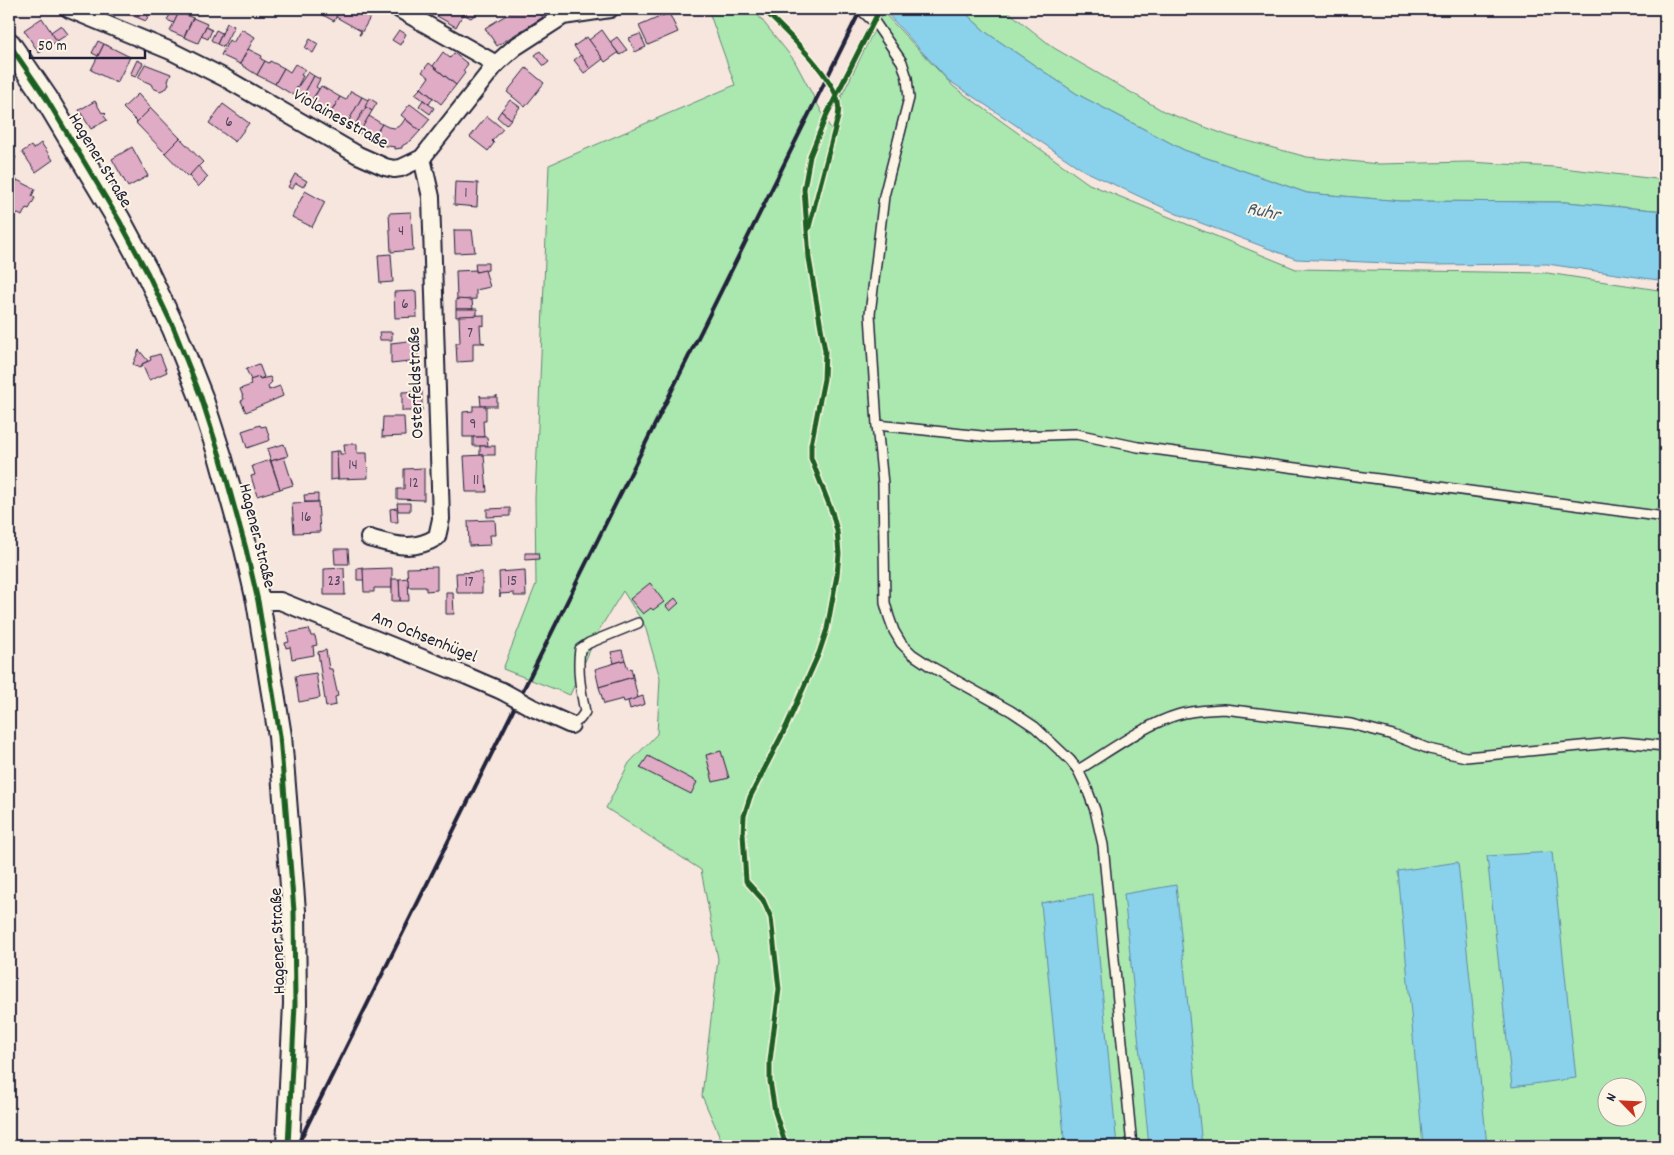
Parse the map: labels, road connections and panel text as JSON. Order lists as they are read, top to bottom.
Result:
{
  "streets": {
    "main road": ["Hagener Straße"],
    "street": ["Violainesstraße", "Osterfeldstraße", "Am Ochsenhügel"]
  },
  "crossings": [
    ["Violainesstraße", "Osterfeldstraße"],
    ["Hagener Straße", "Am Ochsenhügel"]
  ],
  "water": ["Ruhr"],
  "house_numbers": [
    "6",
    "1",
    "4",
    "6",
    "7",
    "9",
    "14",
    "11",
    "12",
    "16",
    "23",
    "15",
    "17"
  ],
  "scale_bar": "50 m",
  "north": "top left"
}
